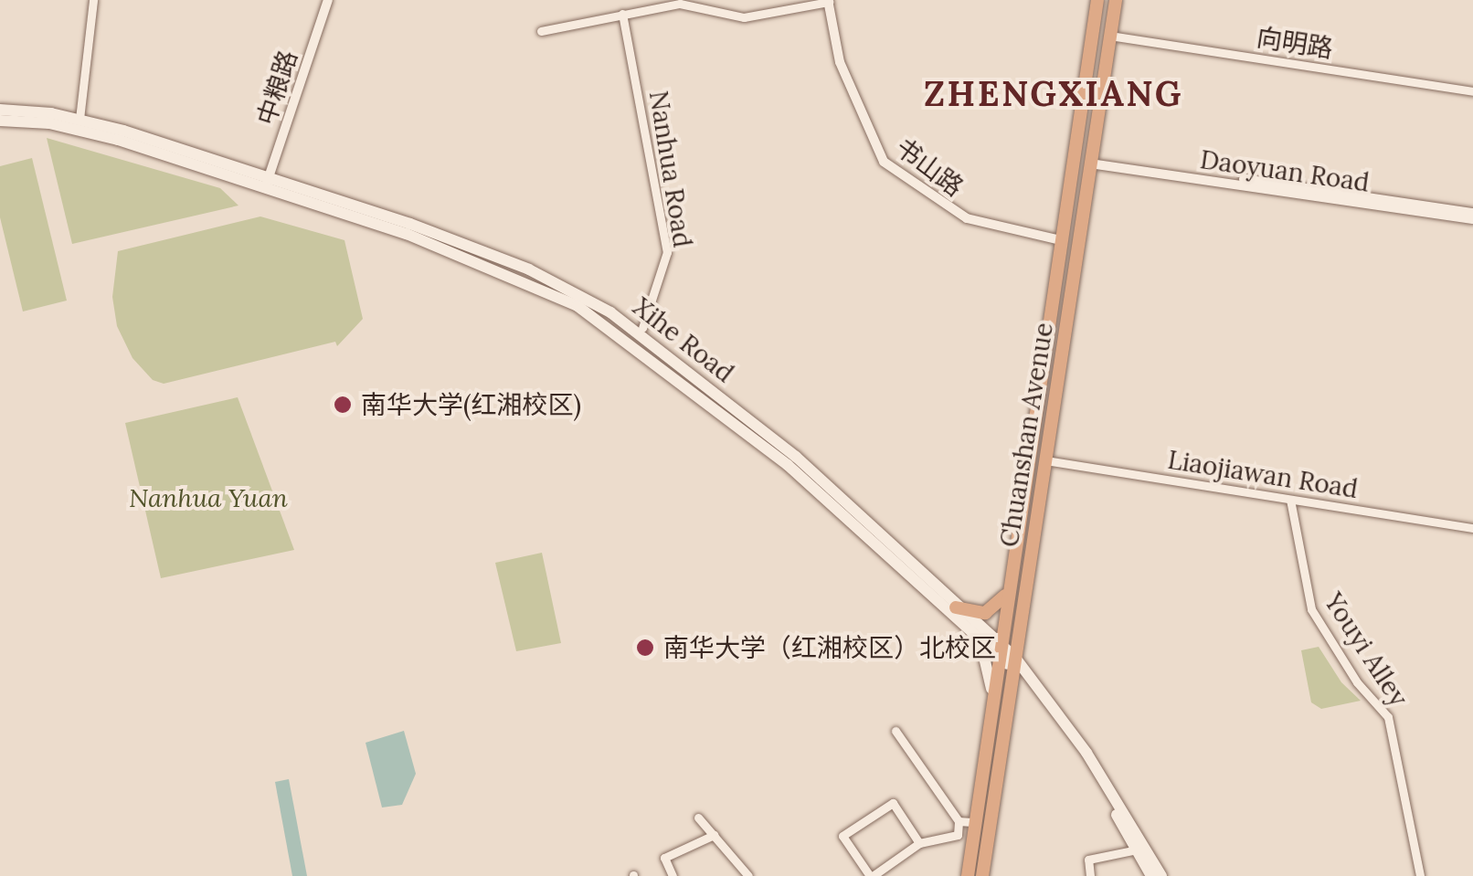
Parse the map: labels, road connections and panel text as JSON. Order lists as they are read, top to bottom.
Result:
{
  "streets": {
    "highway": ["Chuanshan Avenue"],
    "main road": ["Xihe Road"],
    "street": [
      "向明路",
      "中粮路",
      "书山路",
      "Nanhua Road",
      "Daoyuan Road",
      "Liaojiawan Road",
      "Youyi Alley"
    ]
  },
  "crossings": [
    ["向明路", "Chuanshan Avenue"],
    ["中粮路", "Xihe Road"],
    ["书山路", "Chuanshan Avenue"],
    ["Daoyuan Road", "Chuanshan Avenue"],
    ["Xihe Road", "Chuanshan Avenue"],
    ["Chuanshan Avenue", "Liaojiawan Road"],
    ["Liaojiawan Road", "Youyi Alley"]
  ],
  "districts": ["ZHENGXIANG"],
  "parks": ["Nanhua Yuan"],
  "places": ["南华大学(红湘校区)", "南华大学（红湘校区）北校区"]
}
